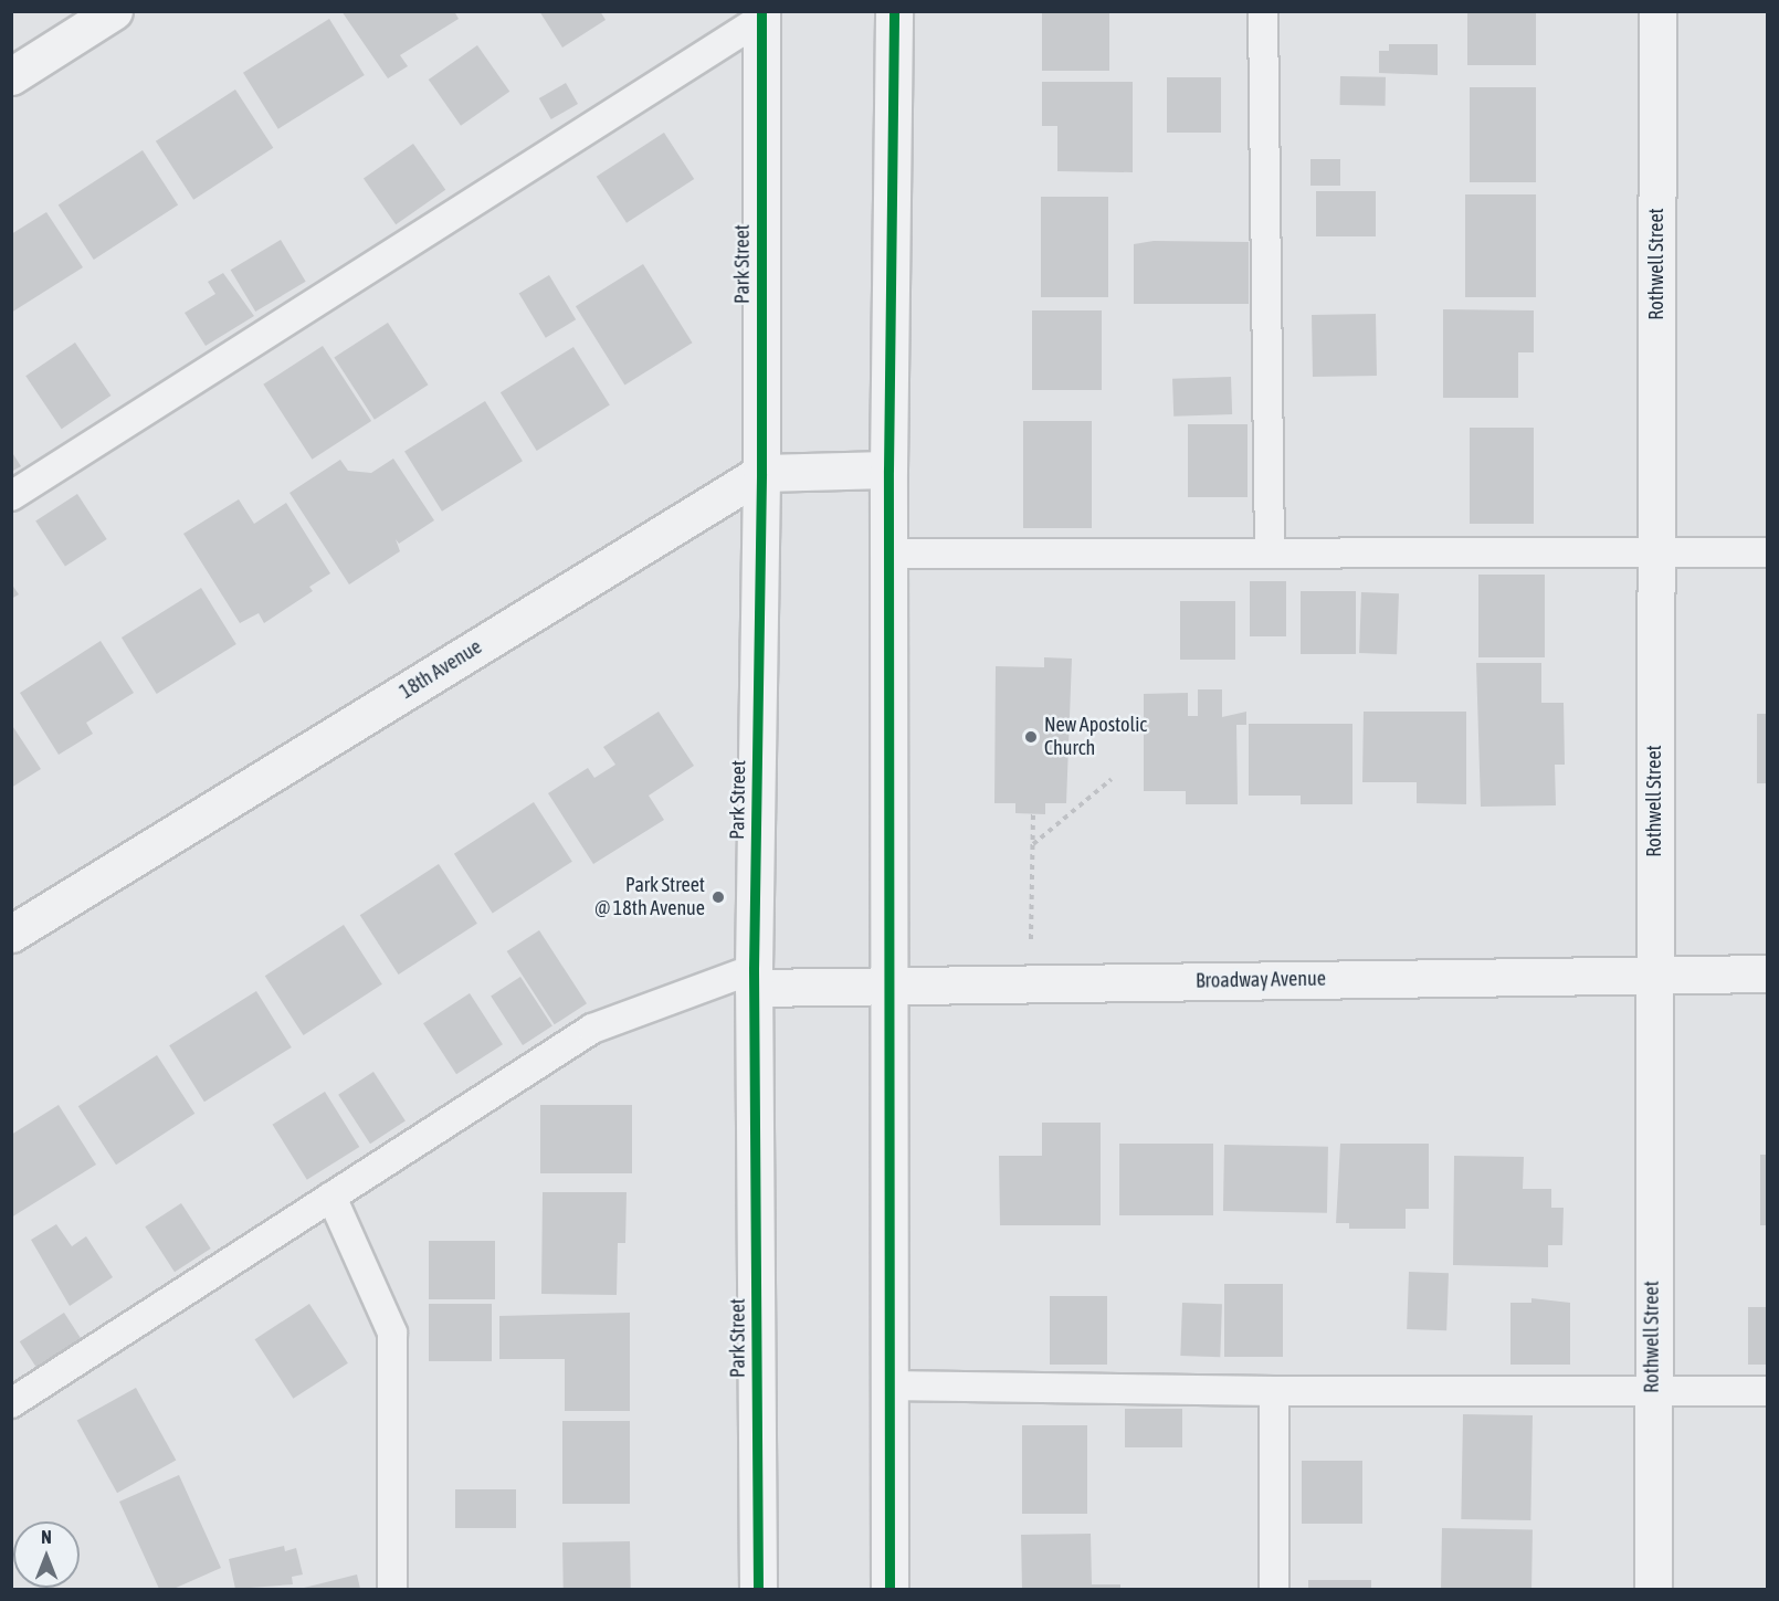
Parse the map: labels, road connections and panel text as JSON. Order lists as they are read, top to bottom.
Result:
{
  "streets": {
    "street": [
      "Park Street",
      "Rothwell Street",
      "18th Avenue",
      "Broadway Avenue"
    ]
  },
  "crossings": [
    ["Park Street", "18th Avenue"],
    ["Park Street", "Broadway Avenue"],
    ["Rothwell Street", "Broadway Avenue"]
  ],
  "places": ["New Apostolic Church", "Park Street @ 18th Avenue"],
  "north": "top"
}
